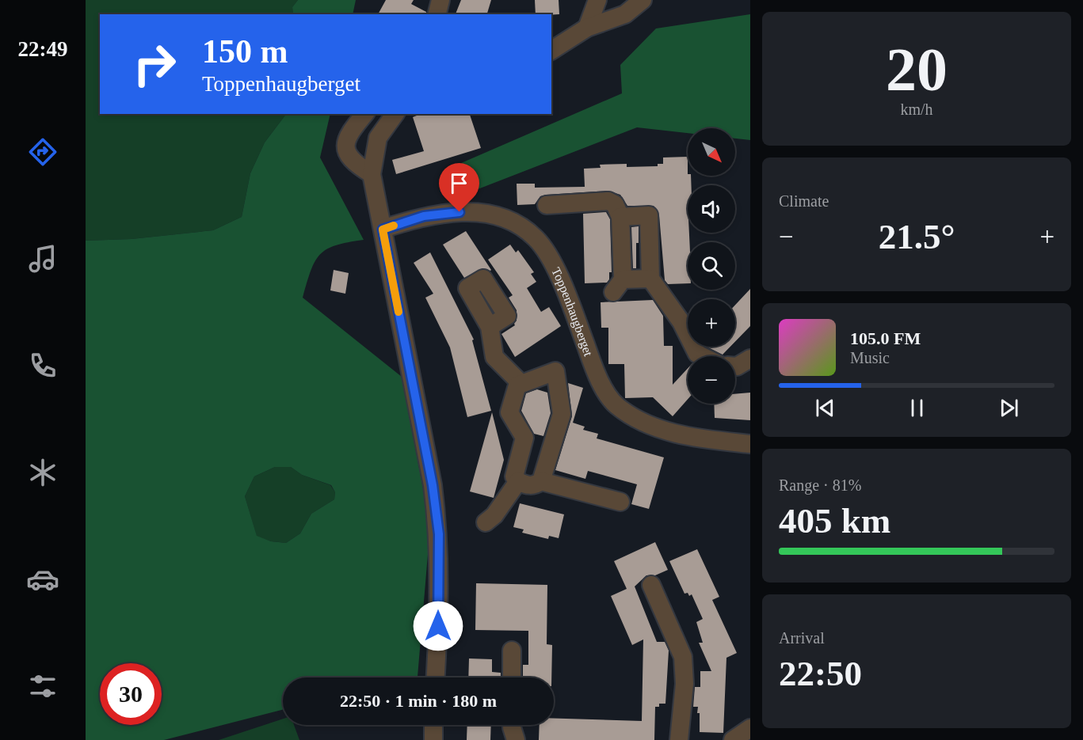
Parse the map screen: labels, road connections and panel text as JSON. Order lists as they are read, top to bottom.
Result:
{
  "streets": {
    "street": ["Toppenhaugberget"]
  },
  "north": "bottom right",
  "page": {
    "tabs": "22:49",
    "tile": [
      ["20", "km/h"],
      "Climate",
      ["Range · 81%", "405 km"],
      ["Arrival", "22:50"]
    ],
    "turn": ["150 m", "Toppenhaugberget"],
    "map_buttons": ["+", "−"],
    "heat": ["−", "21.5°", "+"],
    "song": ["105.0 FM", "Music"],
    "limit": "30",
    "trip": "22:50 · 1 min · 180 m"
  }
}
